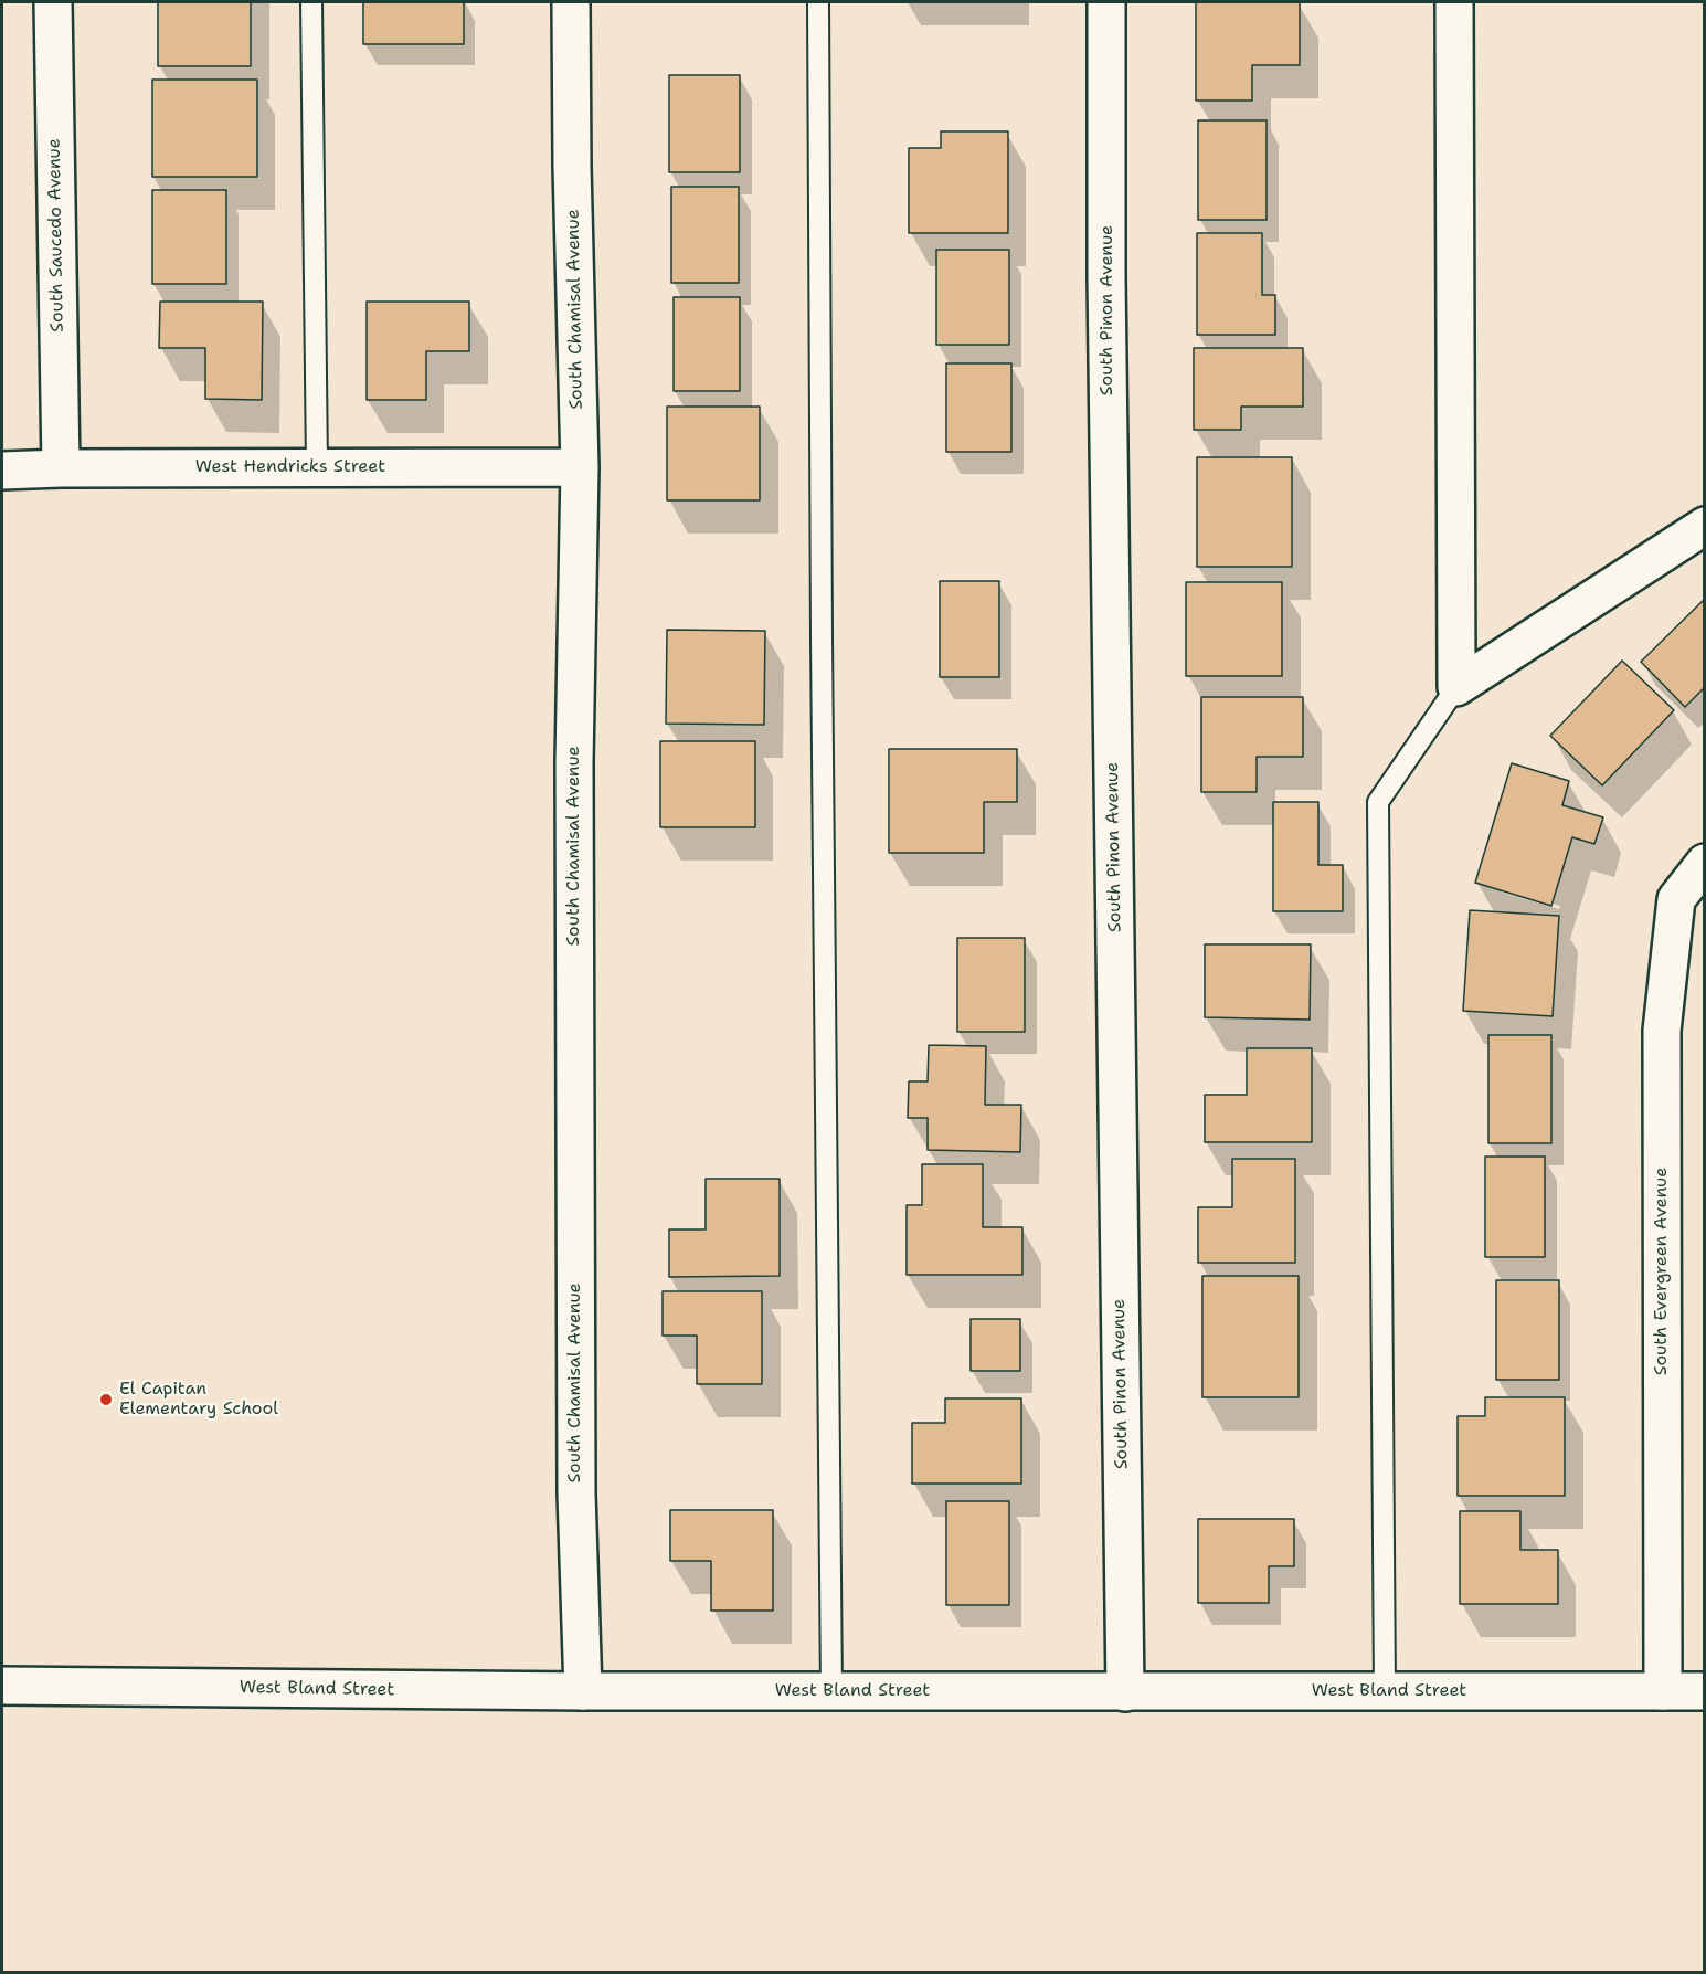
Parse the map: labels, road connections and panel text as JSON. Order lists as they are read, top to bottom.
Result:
{
  "streets": {
    "street": [
      "South Saucedo Avenue",
      "South Chamisal Avenue",
      "South Pinon Avenue",
      "West Hendricks Street",
      "South Evergreen Avenue",
      "West Bland Street"
    ]
  },
  "crossings": [
    ["South Saucedo Avenue", "West Hendricks Street"],
    ["South Chamisal Avenue", "West Hendricks Street"],
    ["South Chamisal Avenue", "West Bland Street"],
    ["South Pinon Avenue", "West Bland Street"],
    ["South Evergreen Avenue", "West Bland Street"]
  ],
  "places": ["El Capitan Elementary School"]
}
